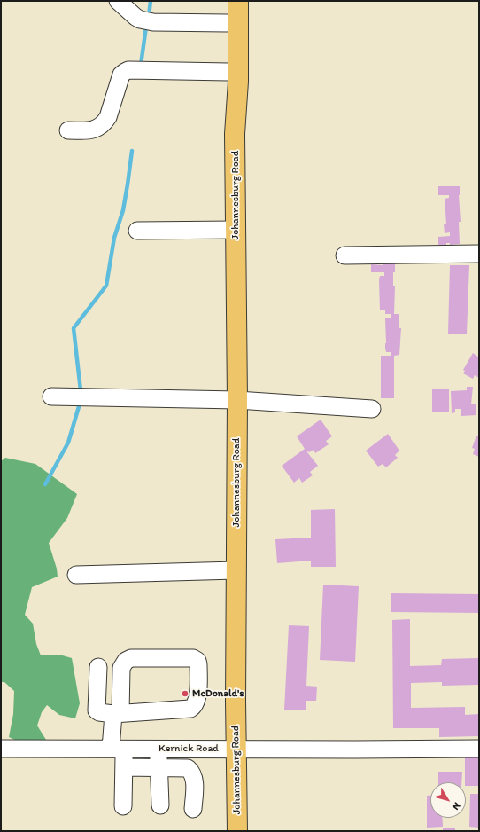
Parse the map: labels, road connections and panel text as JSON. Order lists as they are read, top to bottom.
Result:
{
  "streets": {
    "main road": ["Johannesburg Road"],
    "street": ["Kernick Road"]
  },
  "crossings": [
    ["Johannesburg Road", "Kernick Road"]
  ],
  "places": ["McDonald's"],
  "north": "bottom right"
}
